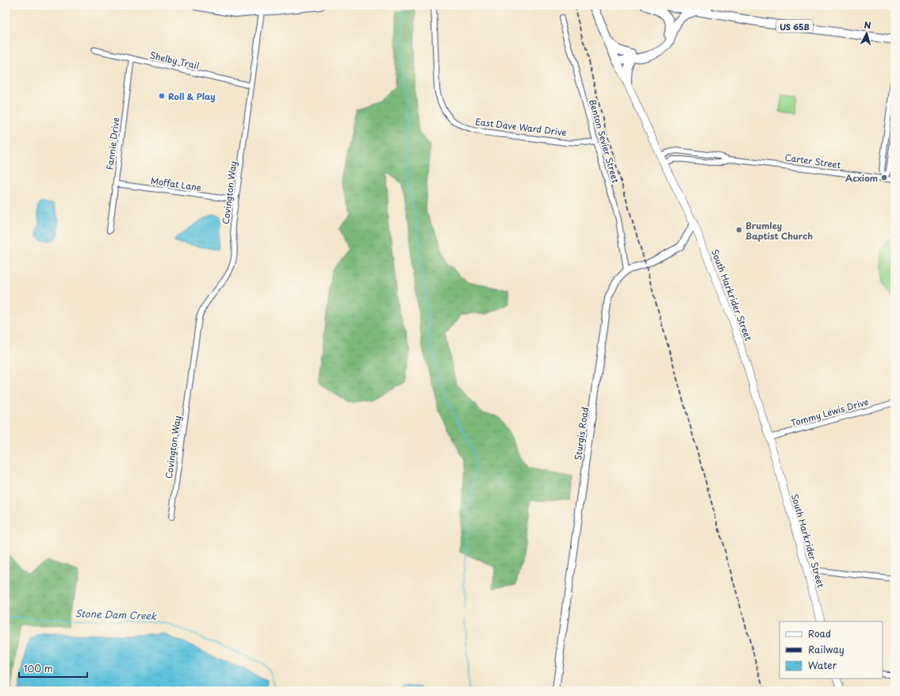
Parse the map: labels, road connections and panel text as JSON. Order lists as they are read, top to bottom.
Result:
{
  "streets": {
    "main road": ["US 65B", "South Harkrider Street"],
    "street": [
      "Shelby Trail",
      "East Dave Ward Drive",
      "Benton Sevier Street",
      "Fannie Drive",
      "Carter Street",
      "Moffat Lane",
      "Covington Way",
      "Tommy Lewis Drive",
      "Sturgis Road"
    ]
  },
  "crossings": [
    ["Shelby Trail", "Fannie Drive"],
    ["Shelby Trail", "Covington Way"],
    ["East Dave Ward Drive", "Benton Sevier Street"],
    ["Benton Sevier Street", "Sturgis Road"],
    ["Fannie Drive", "Moffat Lane"],
    ["Carter Street", "South Harkrider Street"],
    ["Moffat Lane", "Covington Way"],
    ["South Harkrider Street", "Tommy Lewis Drive"]
  ],
  "water": ["Stone Dam Creek"],
  "places": ["Roll & Play", "Acxiom", "Brumley Baptist Church"],
  "legend": ["Road", "Railway", "Water"],
  "scale_bar": "100 m",
  "north": "top"
}
